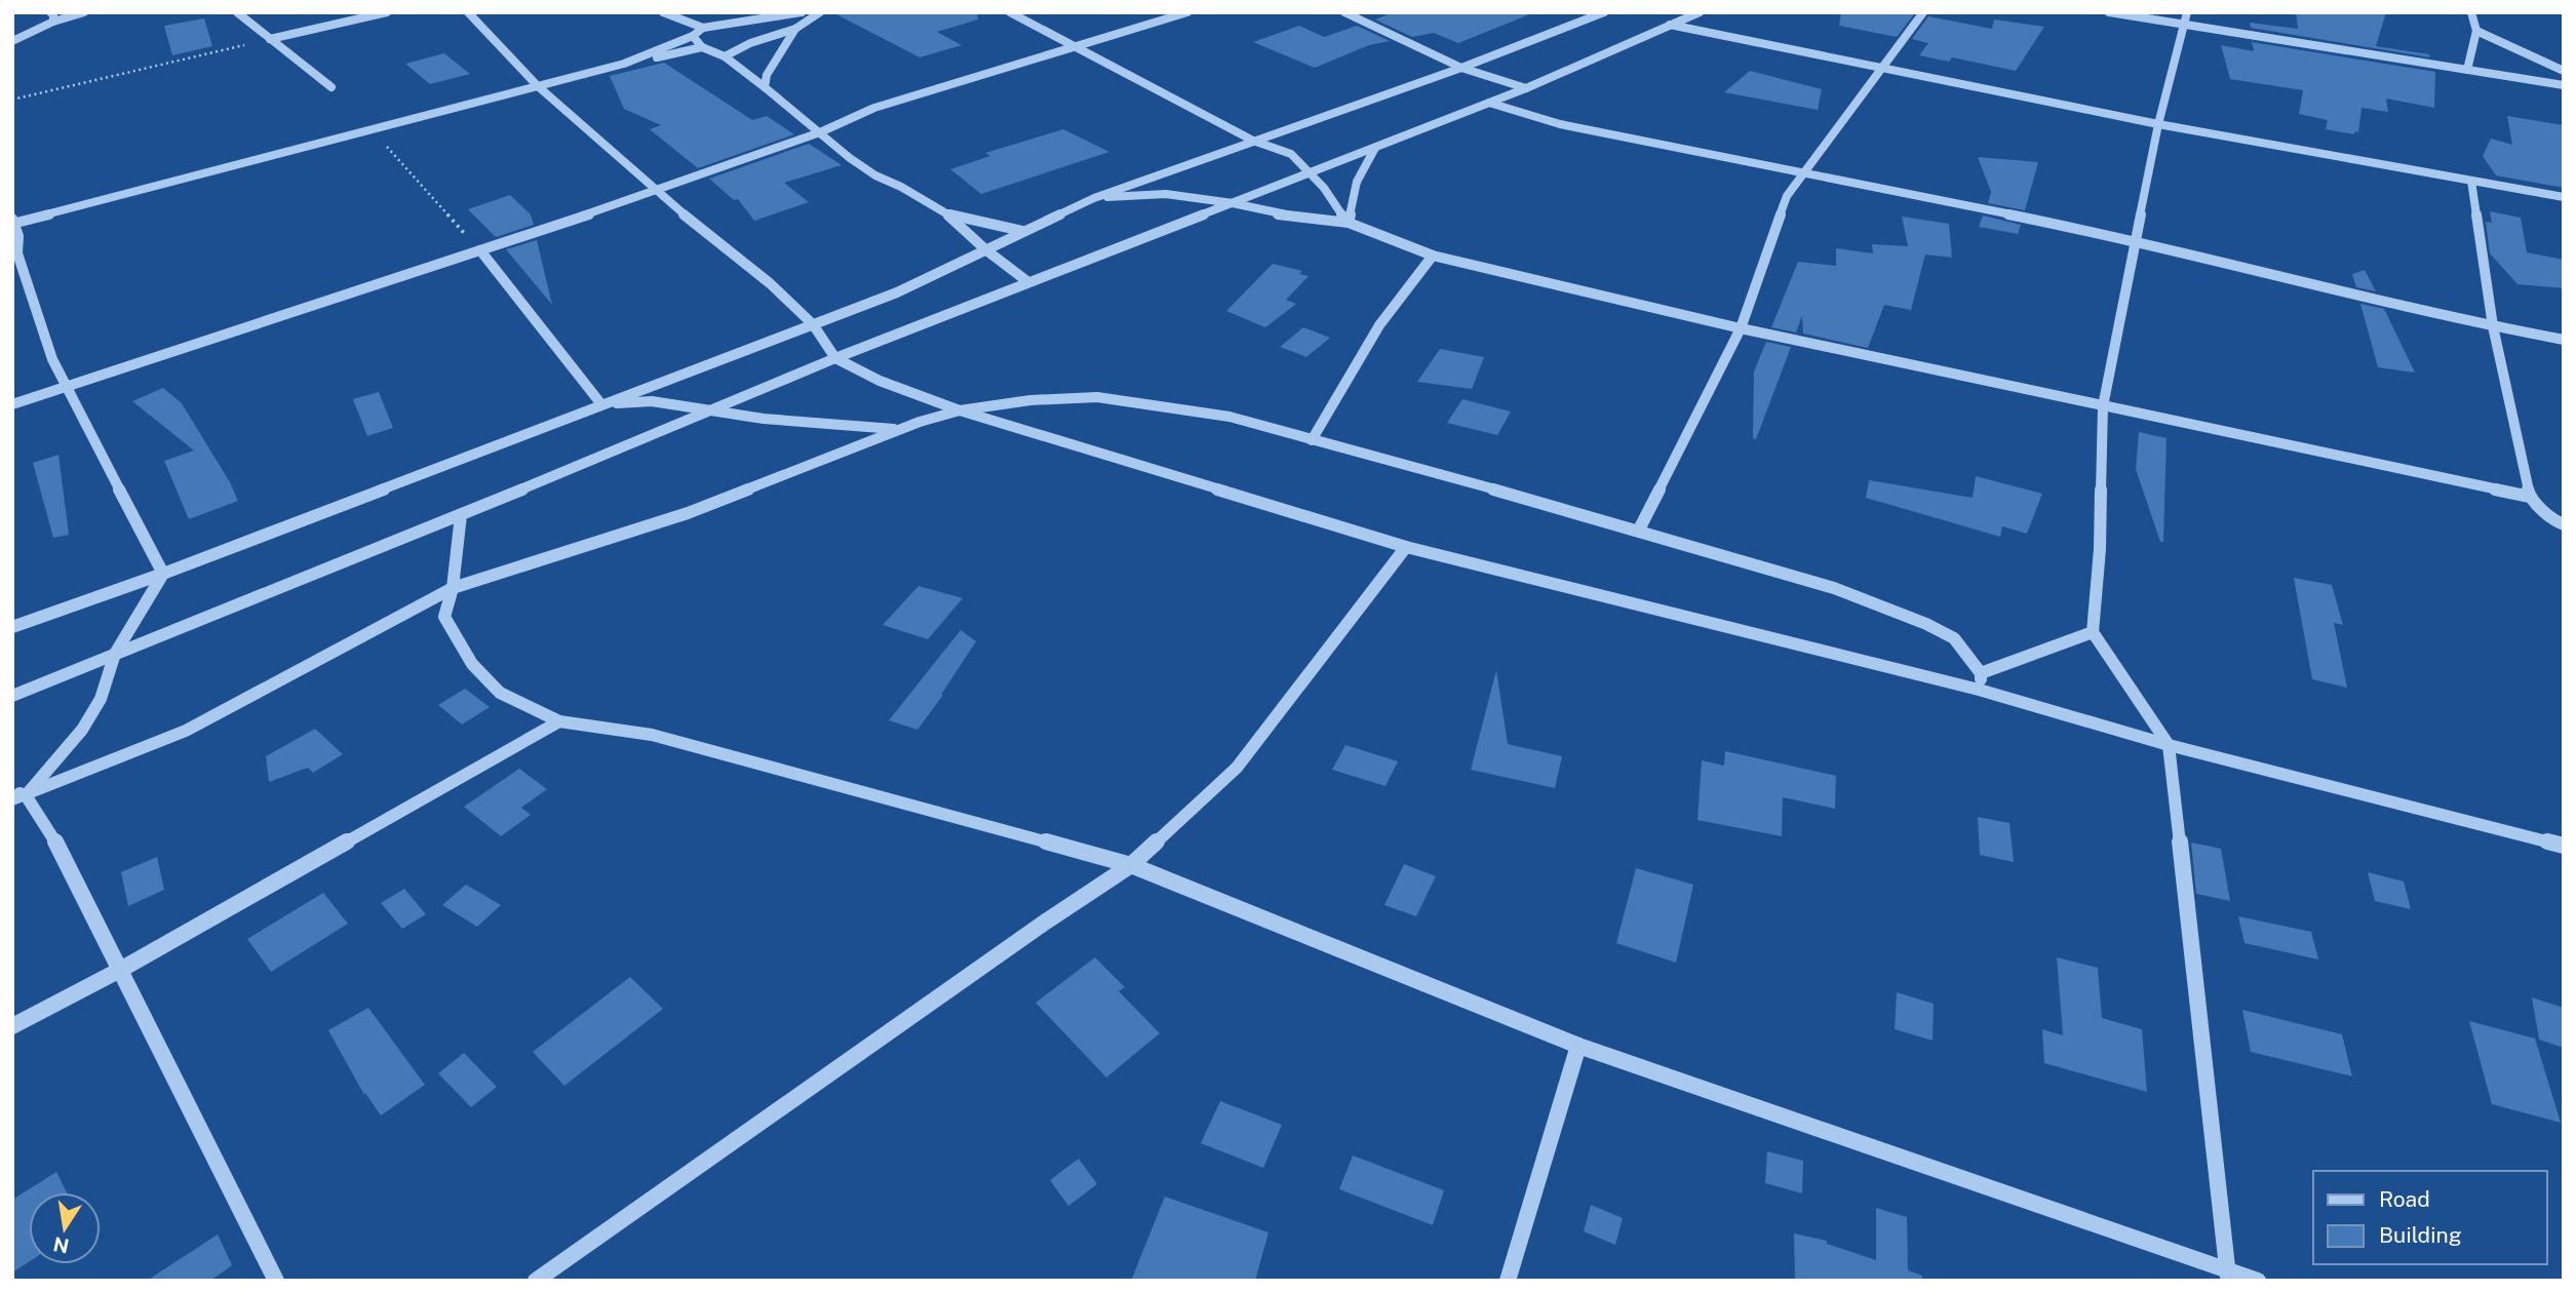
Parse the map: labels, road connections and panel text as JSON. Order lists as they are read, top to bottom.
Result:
{
  "legend": ["Road", "Building"],
  "north": "bottom"
}
